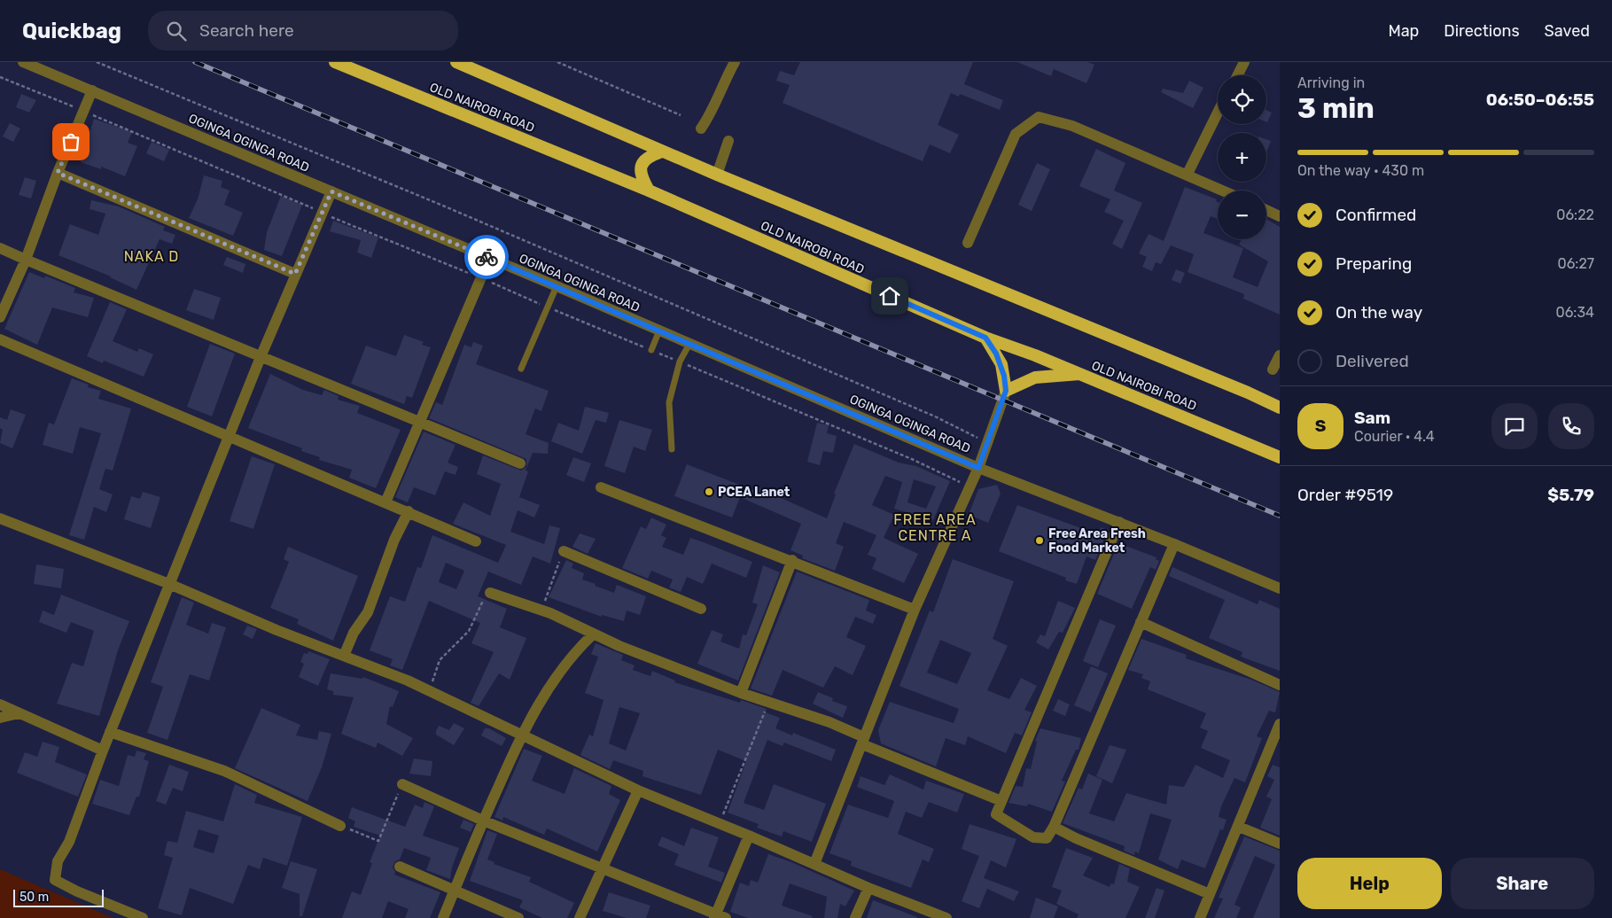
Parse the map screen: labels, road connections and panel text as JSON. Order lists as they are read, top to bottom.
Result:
{
  "streets": {
    "highway": ["OLD NAIROBI ROAD"],
    "street": ["OGINGA OGINGA ROAD"]
  },
  "districts": ["NAKA D", "FREE AREA CENTRE A"],
  "places": ["PCEA Lanet", "Free Area Fresh Food Market"],
  "scale_bar": "50 m",
  "page": {
    "header": "Quickbag",
    "search": "Search here",
    "nav": ["Map", "Directions", "Saved"],
    "heading": ["3 min", "Arriving in", "06:50–06:55"],
    "panel": [
      "Sam",
      "Courier · 4.4",
      "Order #9519",
      "$5.79"
    ],
    "map_buttons": ["+", "−"],
    "bar": "On the way · 430 m",
    "list": [
      ["Confirmed", "06:22"],
      ["Preparing", "06:27"],
      ["On the way", "06:34"],
      "Delivered"
    ],
    "round": "S",
    "buttons": ["Help", "Share"],
    "scale": "50 m"
  }
}
